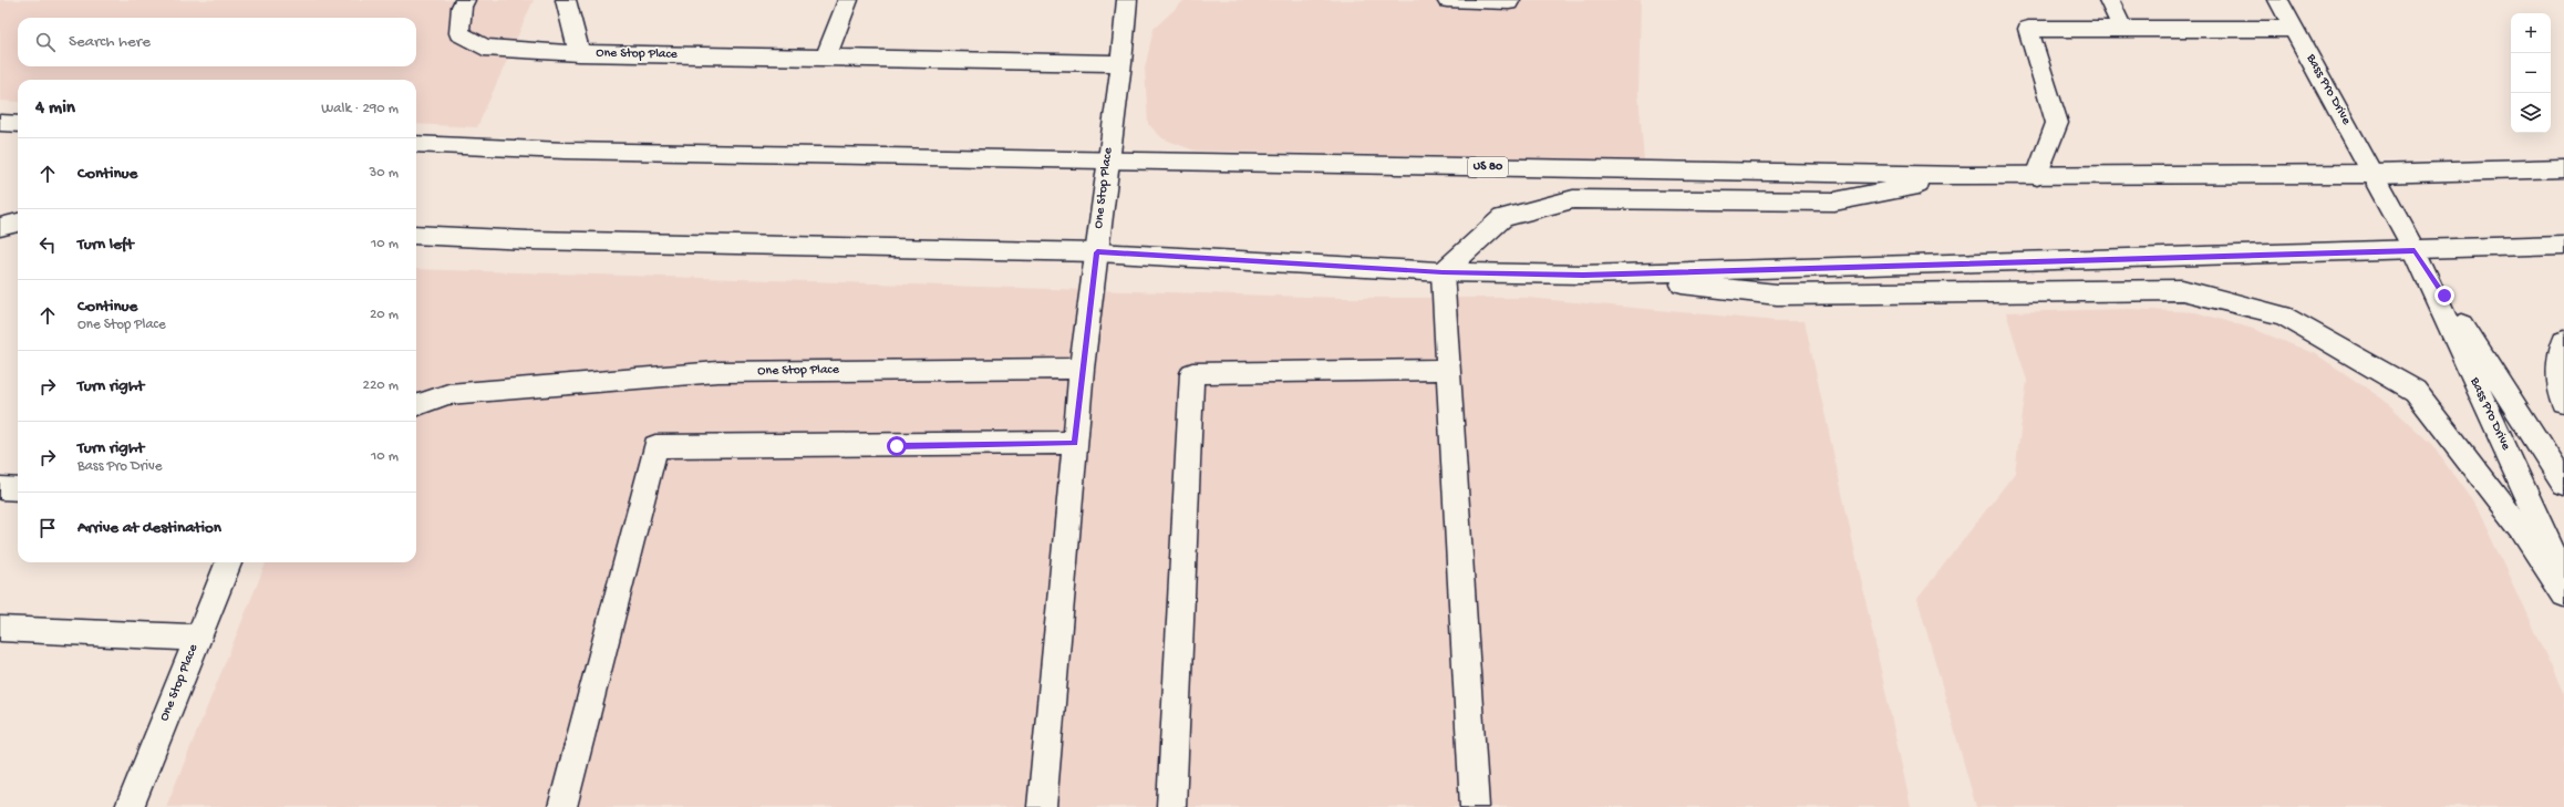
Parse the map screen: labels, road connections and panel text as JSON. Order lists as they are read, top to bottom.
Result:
{
  "streets": {
    "main road": ["One Stop Place", "Bass Pro Drive", "US 80"]
  },
  "crossings": [
    ["One Stop Place", "US 80"],
    ["Bass Pro Drive", "US 80"]
  ],
  "page": {
    "map_buttons": ["+", "−"],
    "search": "Search here",
    "heading": ["4 min", "Walk · 290 m"],
    "list": [
      ["Continue", "30 m"],
      ["Turn left", "10 m"],
      ["Continue", "One Stop Place", "20 m"],
      ["Turn right", "220 m"],
      ["Turn right", "Bass Pro Drive", "10 m"],
      "Arrive at destination"
    ]
  }
}
